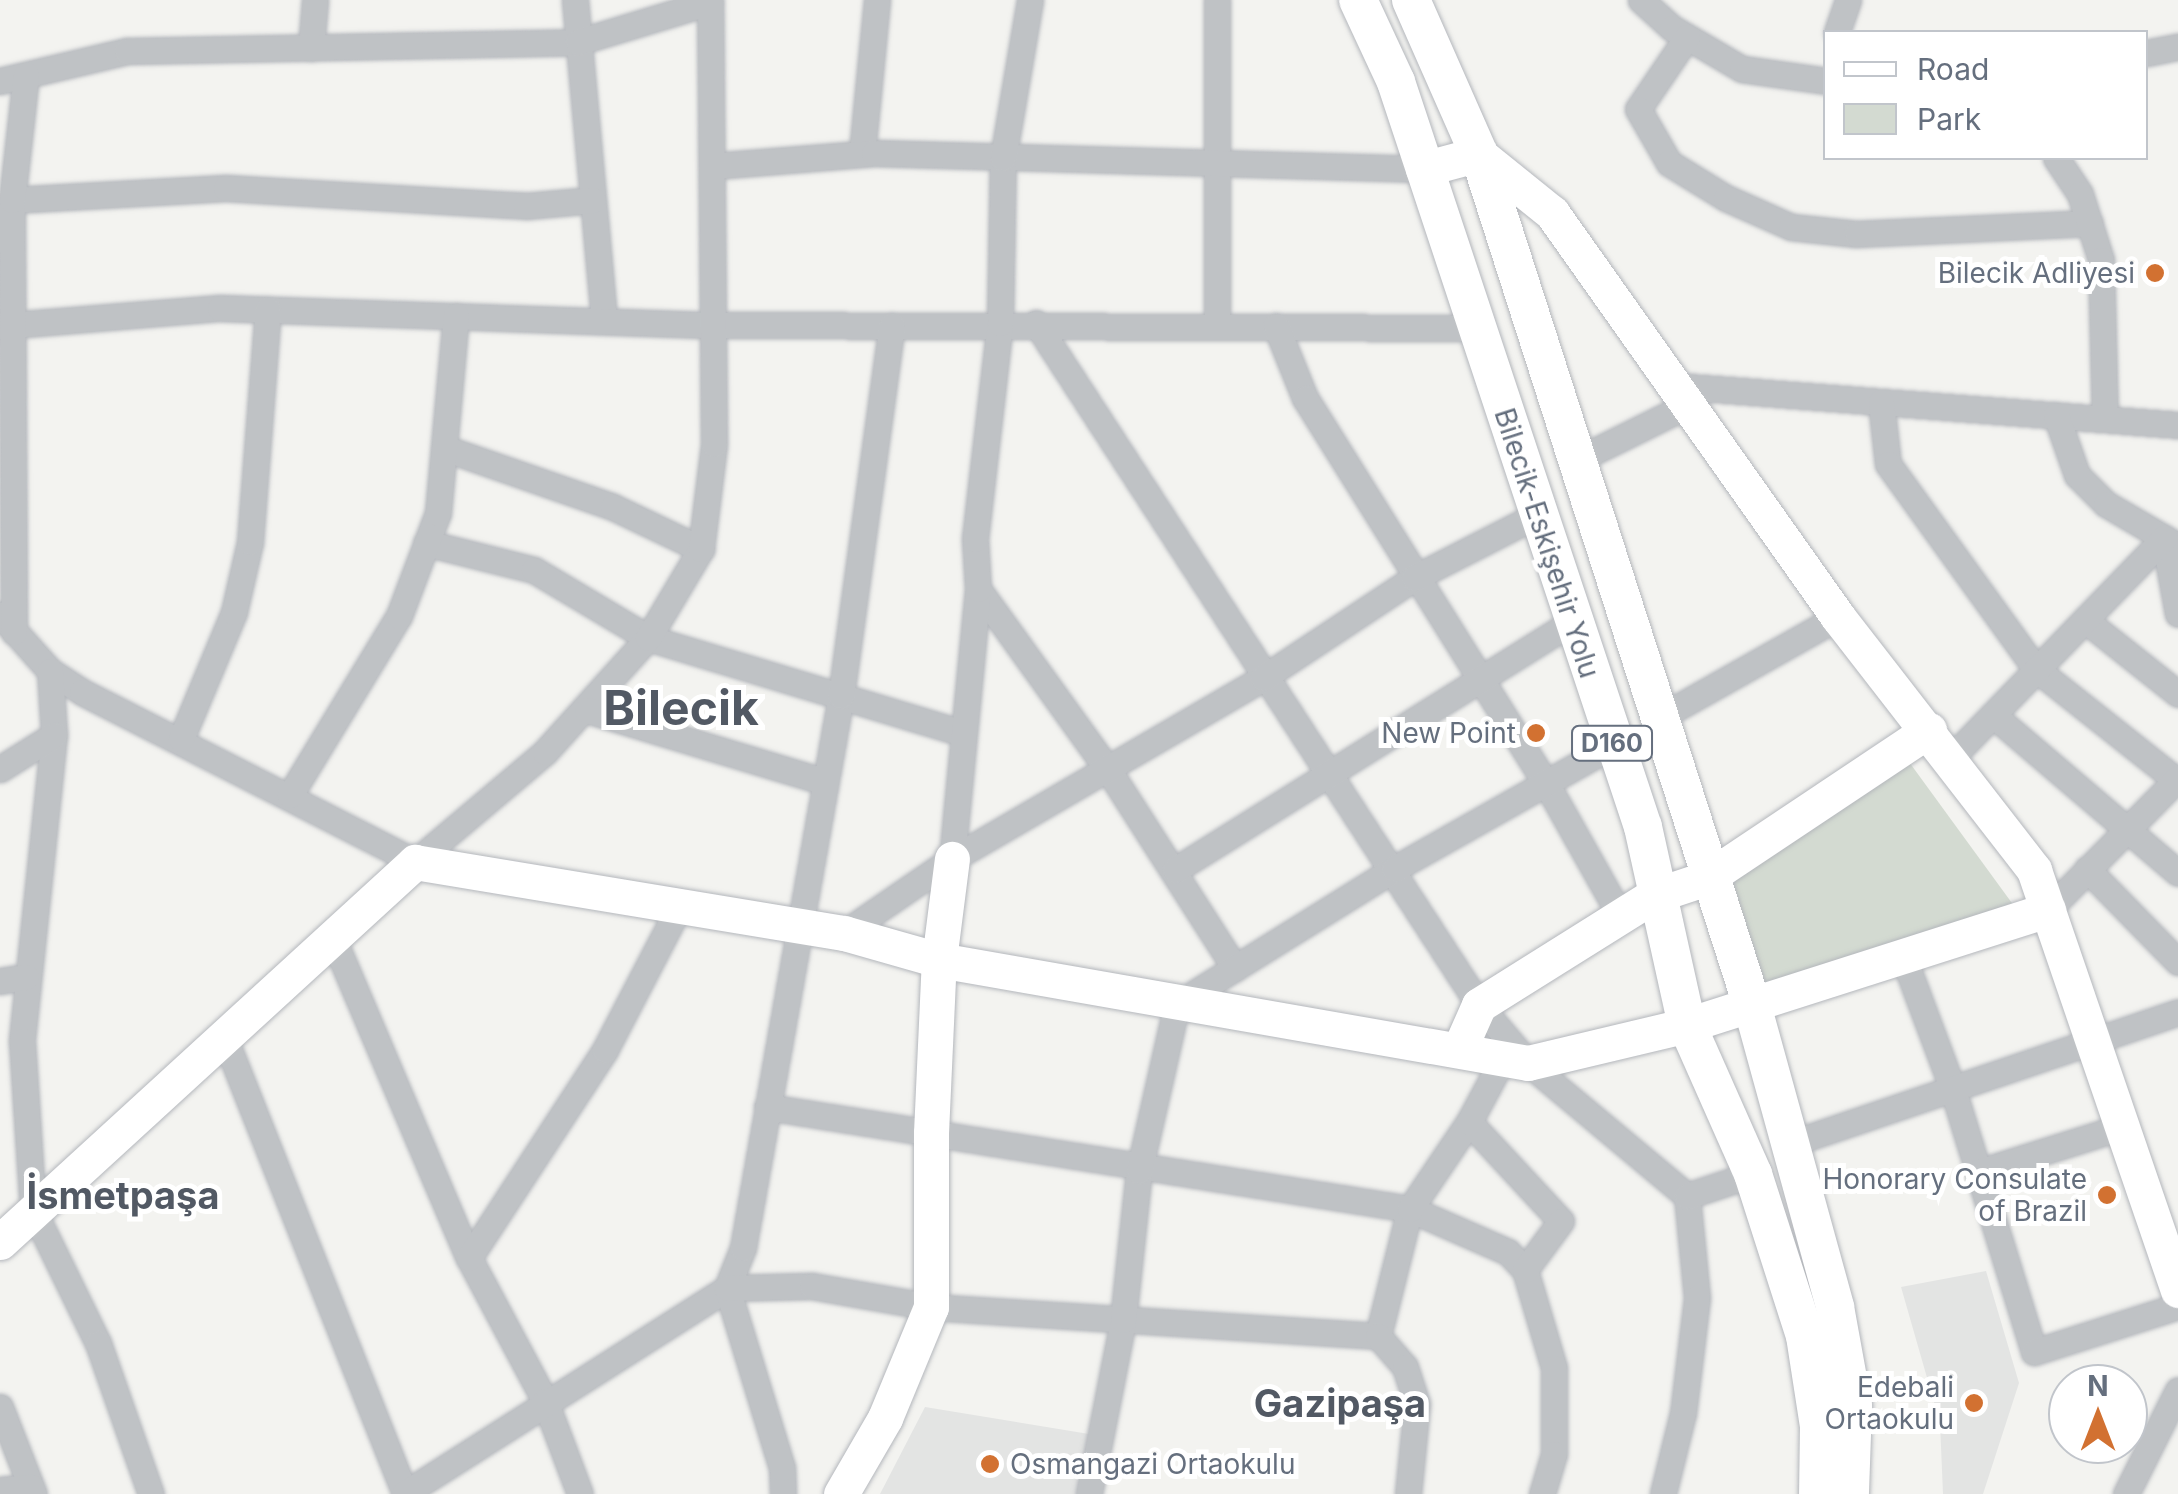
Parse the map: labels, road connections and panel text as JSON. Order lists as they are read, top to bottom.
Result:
{
  "streets": {
    "main road": ["Bilecik-Eskişehir Yolu", "D160"]
  },
  "districts": ["Bilecik", "İsmetpaşa", "Gazipaşa"],
  "places": [
    "Bilecik Adliyesi",
    "New Point",
    "Honorary Consulate of Brazil",
    "Edebali Ortaokulu",
    "Osmangazi Ortaokulu"
  ],
  "legend": ["Road", "Park"],
  "north": "top"
}
